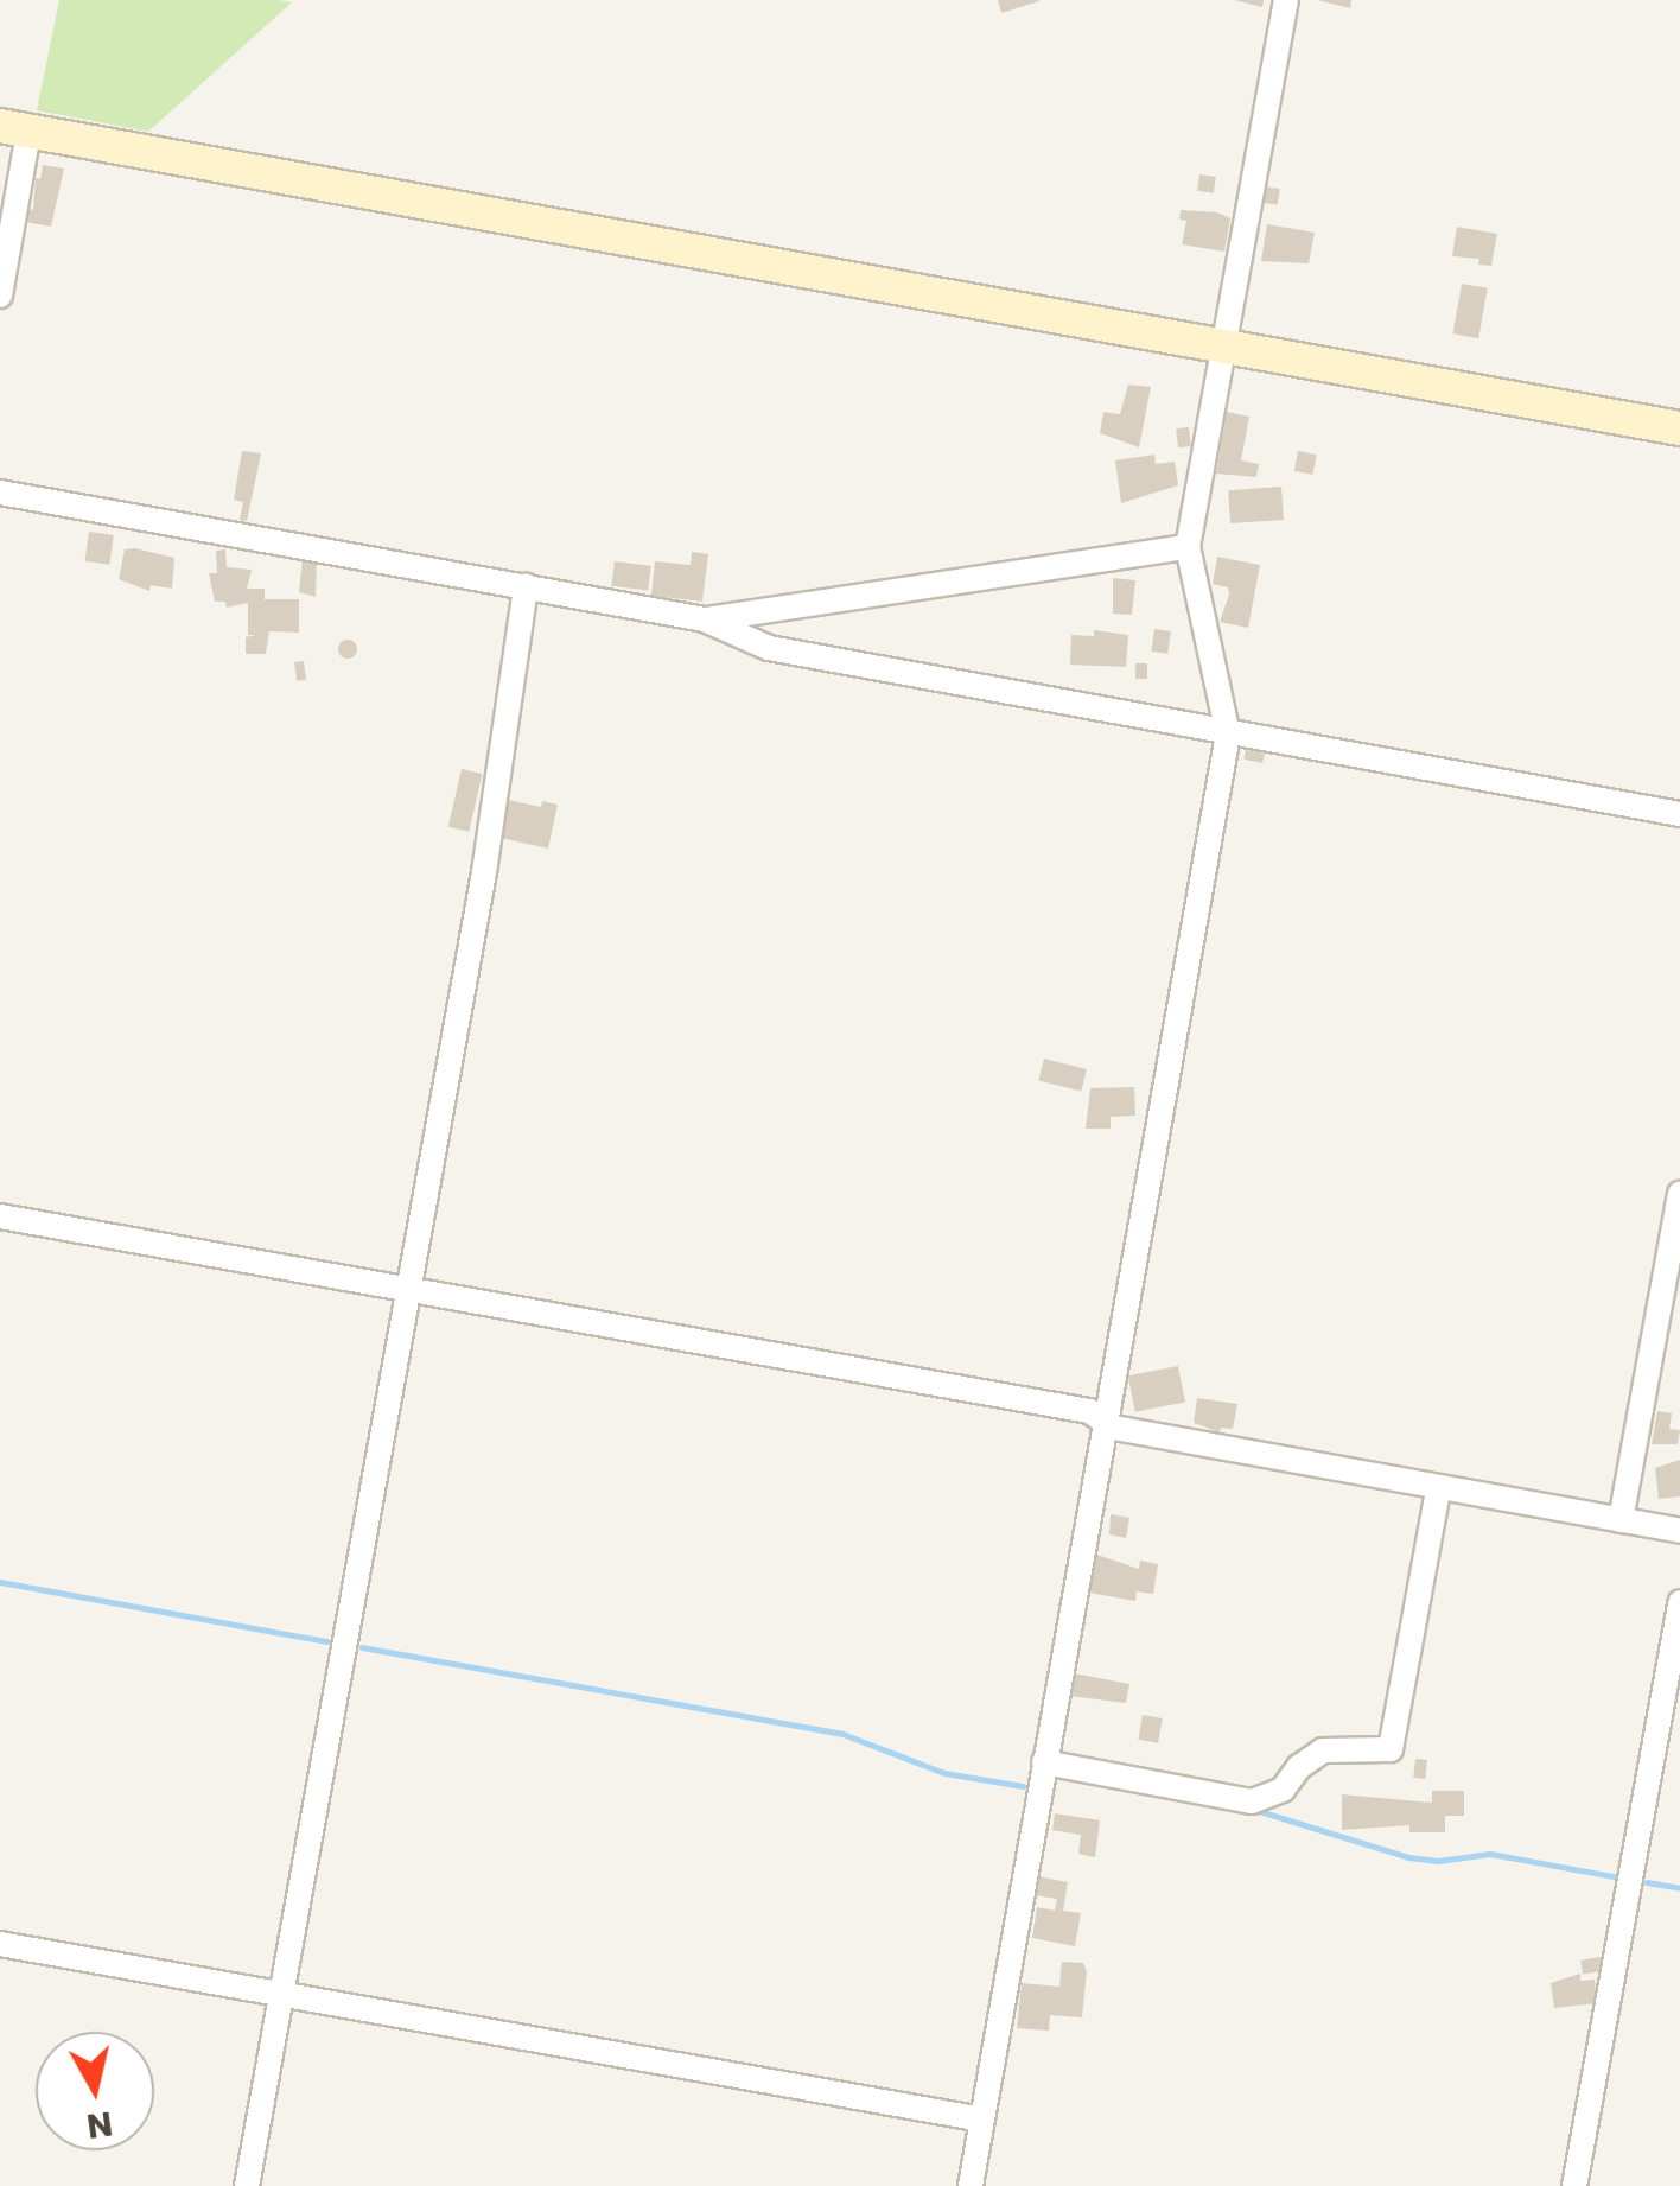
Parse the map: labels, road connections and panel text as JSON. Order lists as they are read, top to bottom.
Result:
{
  "north": "bottom"
}
